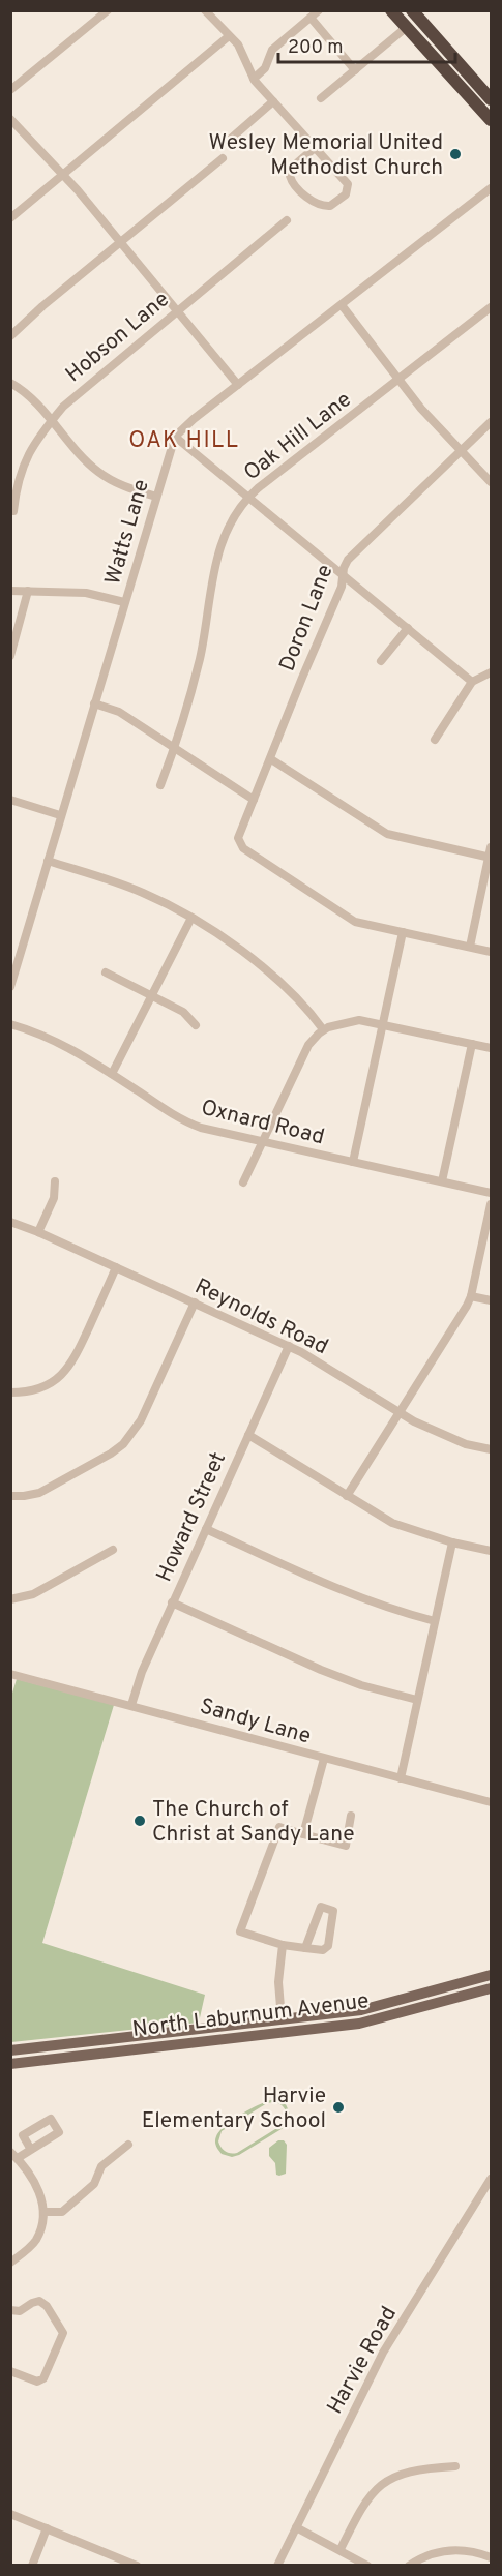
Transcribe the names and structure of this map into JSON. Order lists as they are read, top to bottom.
{
  "streets": {
    "main road": ["North Laburnum Avenue"],
    "street": [
      "Hobson Lane",
      "Oak Hill Lane",
      "Watts Lane",
      "Doron Lane",
      "Oxnard Road",
      "Reynolds Road",
      "Howard Street",
      "Sandy Lane",
      "Harvie Road"
    ]
  },
  "crossings": [
    ["Reynolds Road", "Howard Street"],
    ["Howard Street", "Sandy Lane"]
  ],
  "districts": ["OAK HILL"],
  "places": ["Wesley Memorial United Methodist Church", "The Church of Christ at Sandy Lane", "Harvie Elementary School"],
  "scale_bar": "200 m"
}
